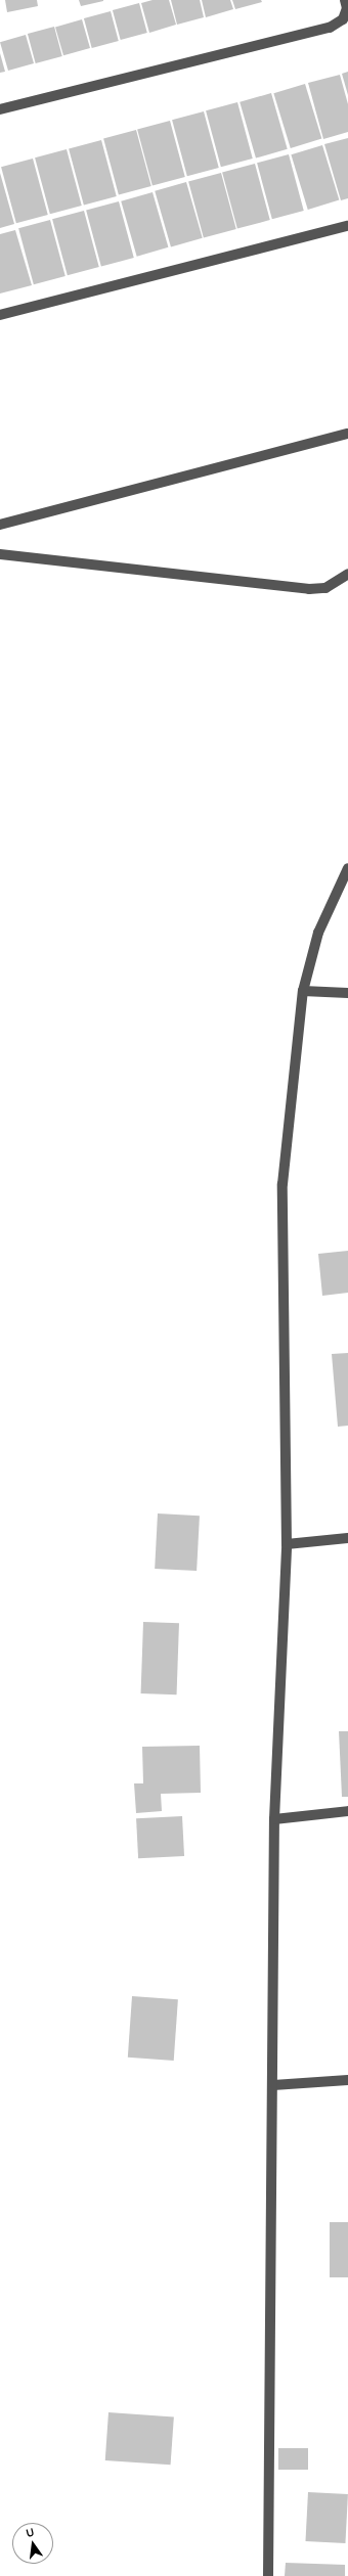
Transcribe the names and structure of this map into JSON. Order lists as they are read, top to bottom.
{
  "north": "top"
}
